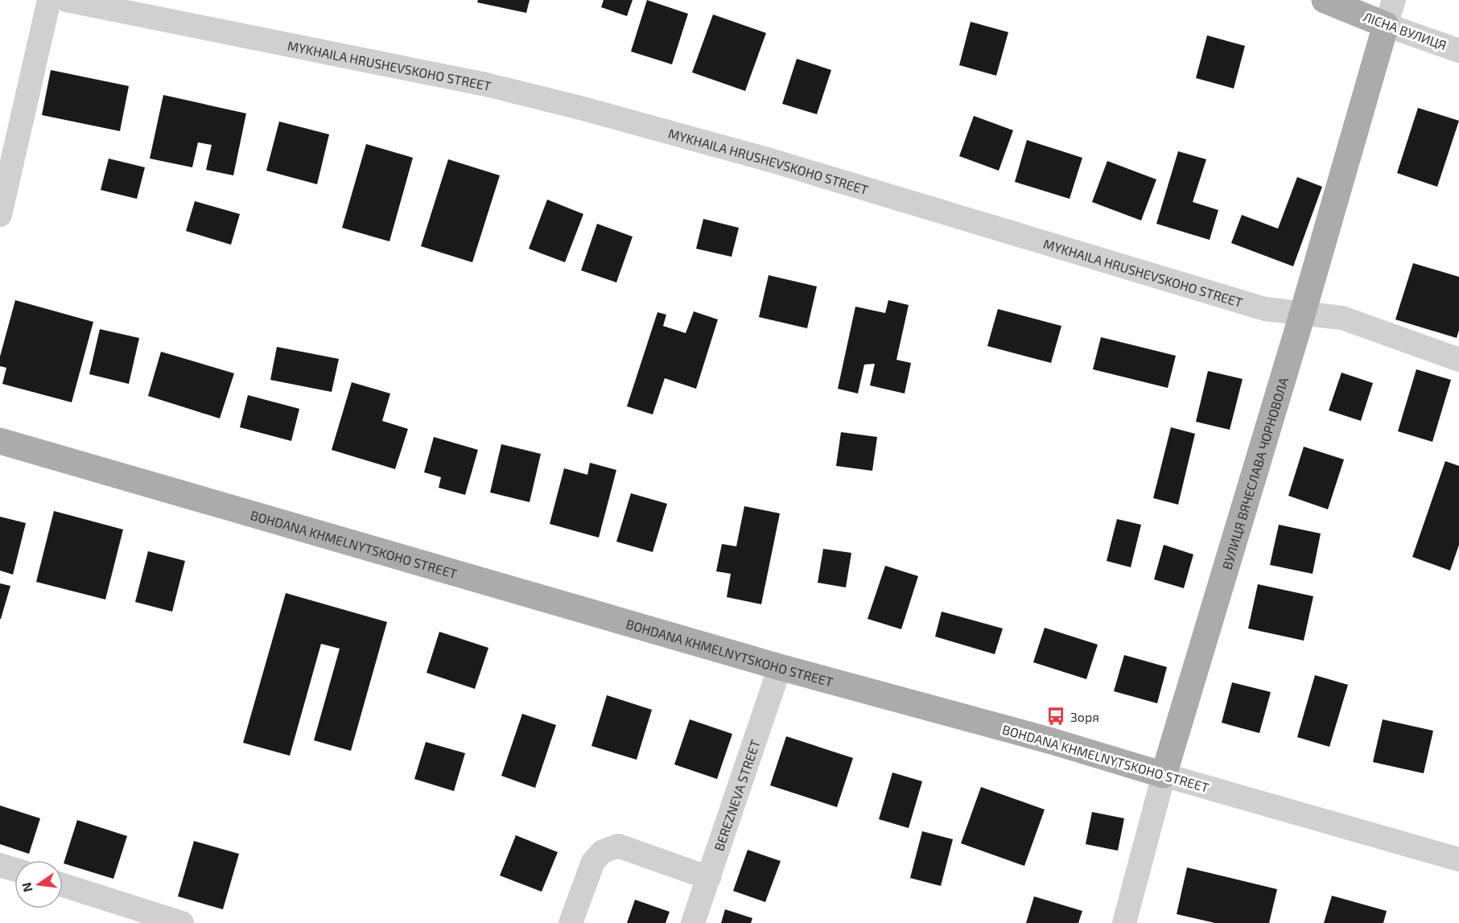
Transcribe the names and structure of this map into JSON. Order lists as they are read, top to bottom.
{
  "streets": {
    "main road": ["ЛІСНА ВУЛИЦЯ", "ВУЛИЦЯ ВЯЧЕСЛАВА ЧОРНОВОЛА", "BOHDANA KHMELNYTSKOHO STREET"],
    "street": ["MYKHAILA HRUSHEVSKOHO STREET", "BEREZNEVA STREET"]
  },
  "crossings": [
    ["ЛІСНА ВУЛИЦЯ", "ВУЛИЦЯ ВЯЧЕСЛАВА ЧОРНОВОЛА"],
    ["MYKHAILA HRUSHEVSKOHO STREET", "ВУЛИЦЯ ВЯЧЕСЛАВА ЧОРНОВОЛА"],
    ["ВУЛИЦЯ ВЯЧЕСЛАВА ЧОРНОВОЛА", "BOHDANA KHMELNYTSKOHO STREET"],
    ["BOHDANA KHMELNYTSKOHO STREET", "BEREZNEVA STREET"]
  ],
  "places": {
    "bus stop": ["Зоря"]
  },
  "north": "left"
}
